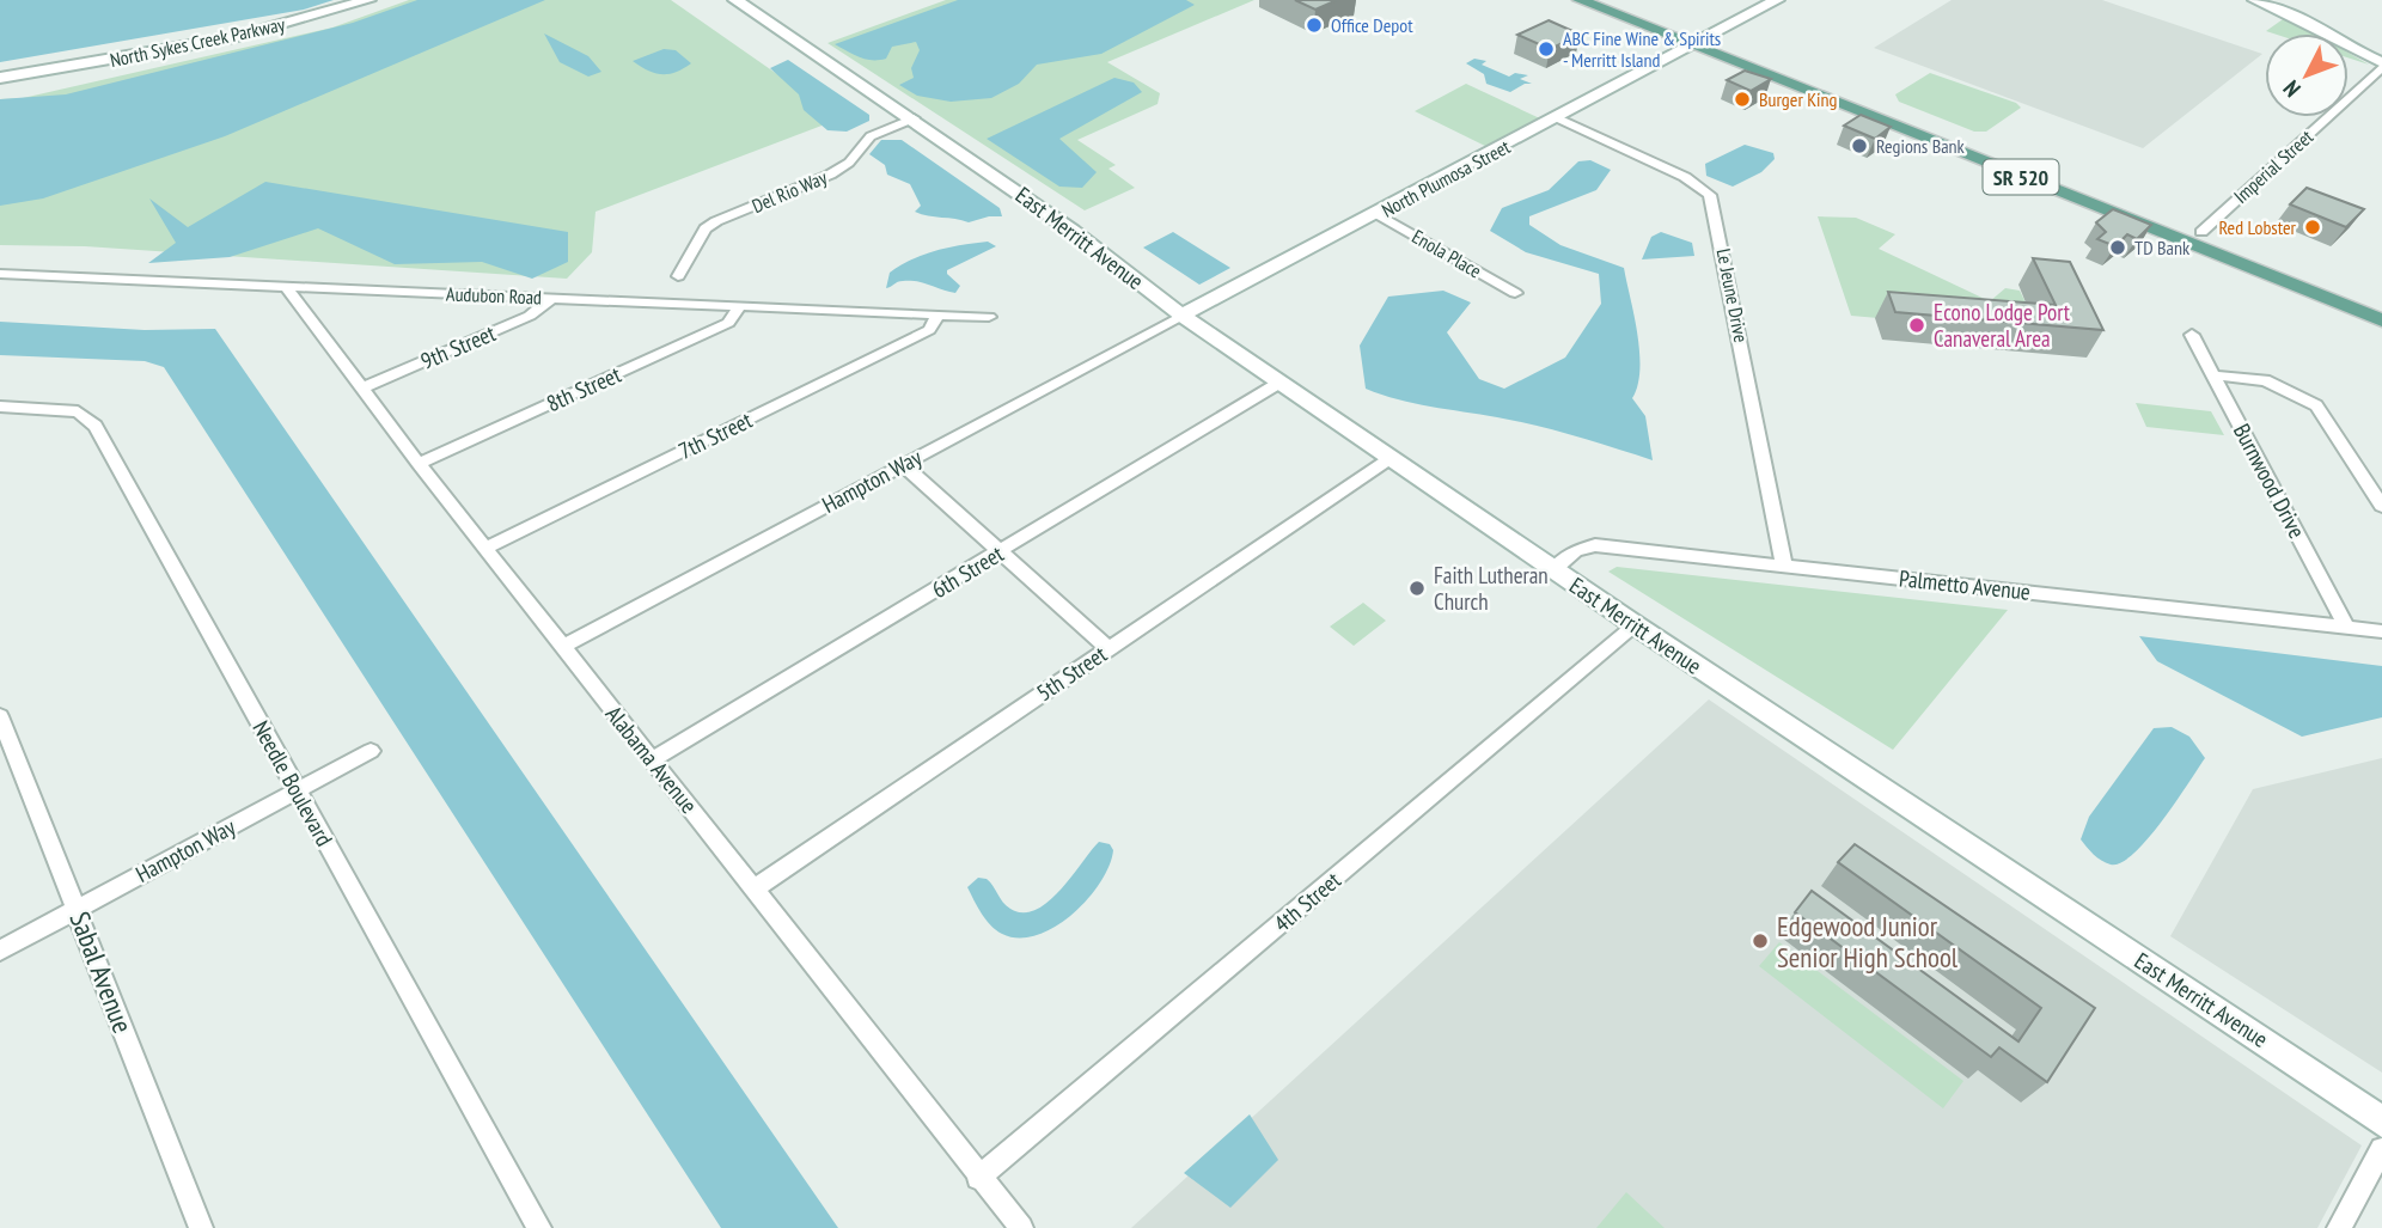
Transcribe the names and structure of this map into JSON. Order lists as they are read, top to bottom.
{
  "streets": {
    "main road": ["SR 520"],
    "street": [
      "North Sykes Creek Parkway",
      "Imperial Street",
      "North Plumosa Street",
      "Del Rio Way",
      "East Merritt Avenue",
      "Enola Place",
      "Audubon Road",
      "Le Jeune Drive",
      "9th Street",
      "8th Street",
      "7th Street",
      "Hampton Way",
      "Burnwood Drive",
      "6th Street",
      "Palmetto Avenue",
      "5th Street",
      "Alabama Avenue",
      "Needle Boulevard",
      "4th Street",
      "Sabal Avenue"
    ]
  },
  "crossings": [
    ["Imperial Street", "SR 520"],
    ["SR 520", "North Plumosa Street"],
    ["North Plumosa Street", "East Merritt Avenue"],
    ["North Plumosa Street", "Enola Place"],
    ["North Plumosa Street", "Le Jeune Drive"],
    ["North Plumosa Street", "Hampton Way"],
    ["Del Rio Way", "East Merritt Avenue"],
    ["East Merritt Avenue", "Hampton Way"],
    ["East Merritt Avenue", "6th Street"],
    ["East Merritt Avenue", "Palmetto Avenue"],
    ["East Merritt Avenue", "5th Street"],
    ["East Merritt Avenue", "4th Street"],
    ["Audubon Road", "9th Street"],
    ["Audubon Road", "8th Street"],
    ["Audubon Road", "7th Street"],
    ["Audubon Road", "Alabama Avenue"],
    ["Le Jeune Drive", "Palmetto Avenue"],
    ["9th Street", "Alabama Avenue"],
    ["8th Street", "Alabama Avenue"],
    ["7th Street", "Alabama Avenue"],
    ["Hampton Way", "Alabama Avenue"],
    ["Hampton Way", "Needle Boulevard"],
    ["Hampton Way", "Sabal Avenue"],
    ["Burnwood Drive", "Palmetto Avenue"],
    ["6th Street", "Alabama Avenue"],
    ["5th Street", "Alabama Avenue"],
    ["Alabama Avenue", "4th Street"]
  ],
  "places": [
    "Office Depot",
    "ABC Fine Wine & Spirits - Merritt Island",
    "Burger King",
    "Regions Bank",
    "Red Lobster",
    "TD Bank",
    "Econo Lodge Port Canaveral Area",
    "Faith Lutheran Church",
    "Edgewood Junior Senior High School"
  ],
  "north": "bottom left"
}
